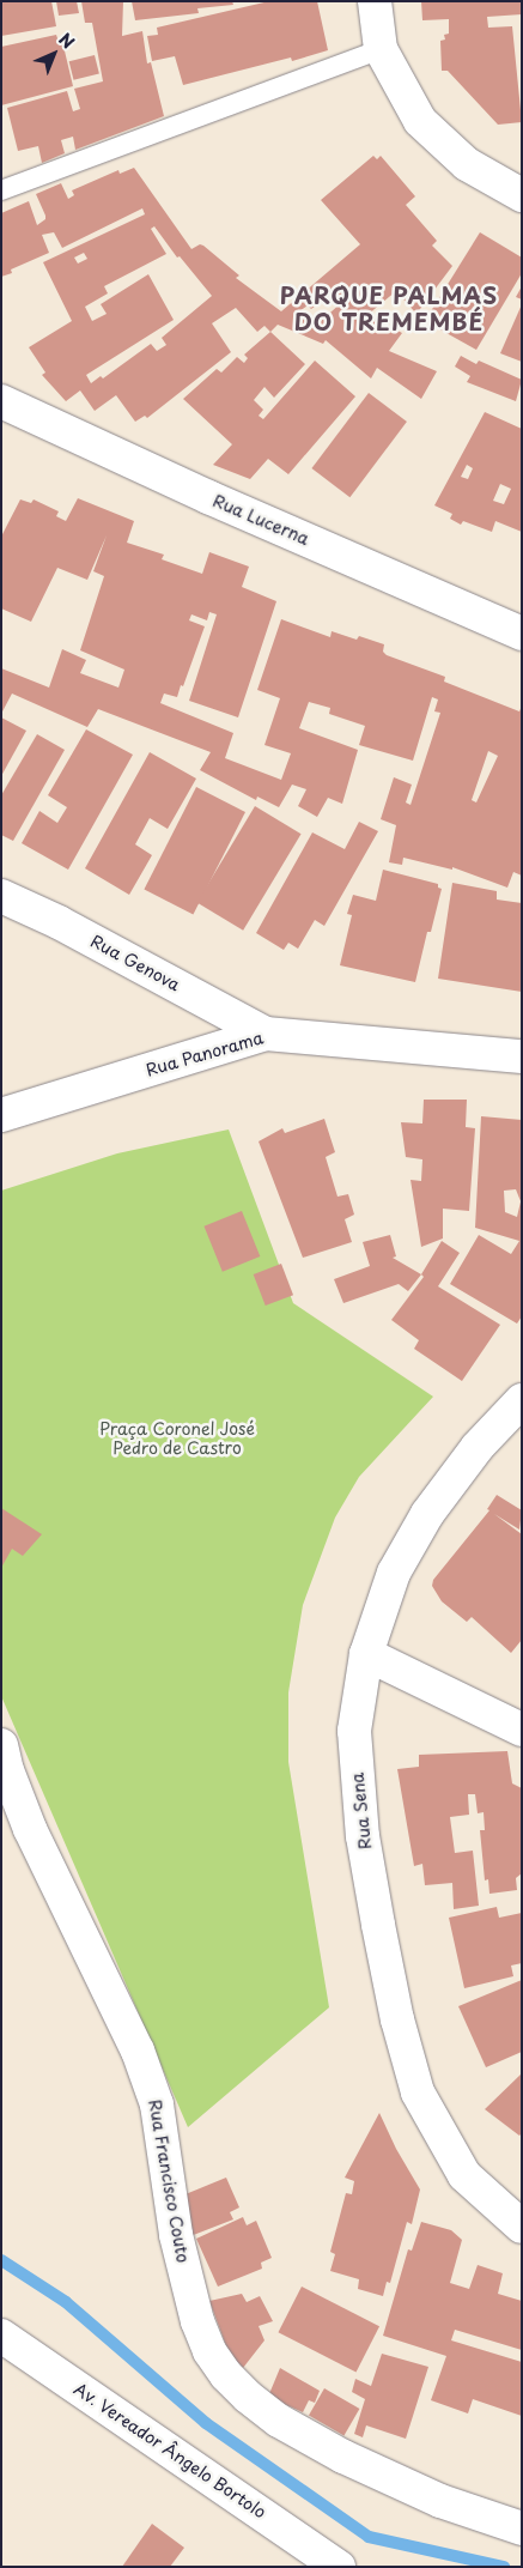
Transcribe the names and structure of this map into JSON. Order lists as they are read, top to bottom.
{
  "streets": {
    "street": [
      "Rua Lucerna",
      "Rua Genova",
      "Rua Panorama",
      "Rua Sena",
      "Rua Francisco Couto",
      "Av. Vereador Ângelo Bortolo"
    ]
  },
  "crossings": [
    ["Rua Genova", "Rua Panorama"]
  ],
  "districts": ["PARQUE PALMAS DO TREMEMBÉ"],
  "parks": ["Praça Coronel José Pedro de Castro"],
  "north": "top right"
}
